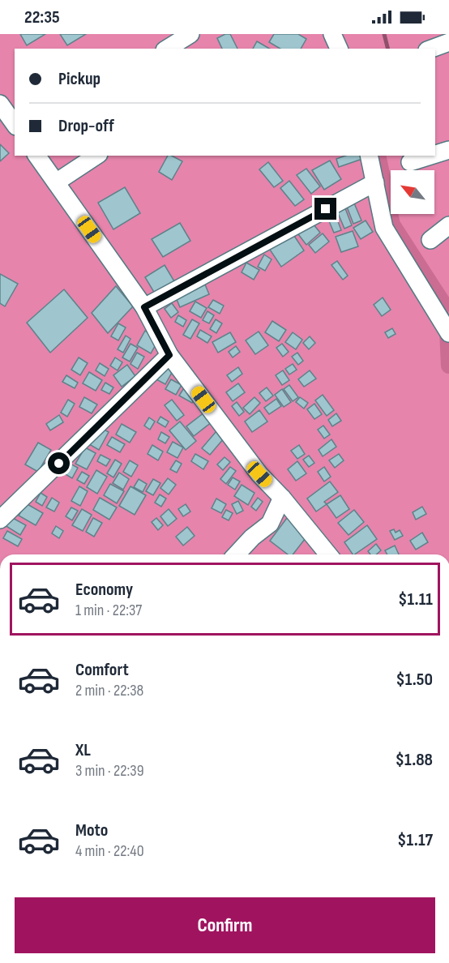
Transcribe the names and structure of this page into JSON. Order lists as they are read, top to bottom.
{
  "north": "top left",
  "page": {
    "status": "22:35",
    "banner": ["Pickup", "Drop-off"],
    "list": [
      {
        "name": "Economy",
        "note": "1 min · 22:37",
        "value": "$1.11"
      },
      {
        "name": "Comfort",
        "note": "2 min · 22:38",
        "value": "$1.50"
      },
      {
        "name": "XL",
        "note": "3 min · 22:39",
        "value": "$1.88"
      },
      {
        "name": "Moto",
        "note": "4 min · 22:40",
        "value": "$1.17"
      }
    ],
    "buttons": "Confirm"
  }
}
